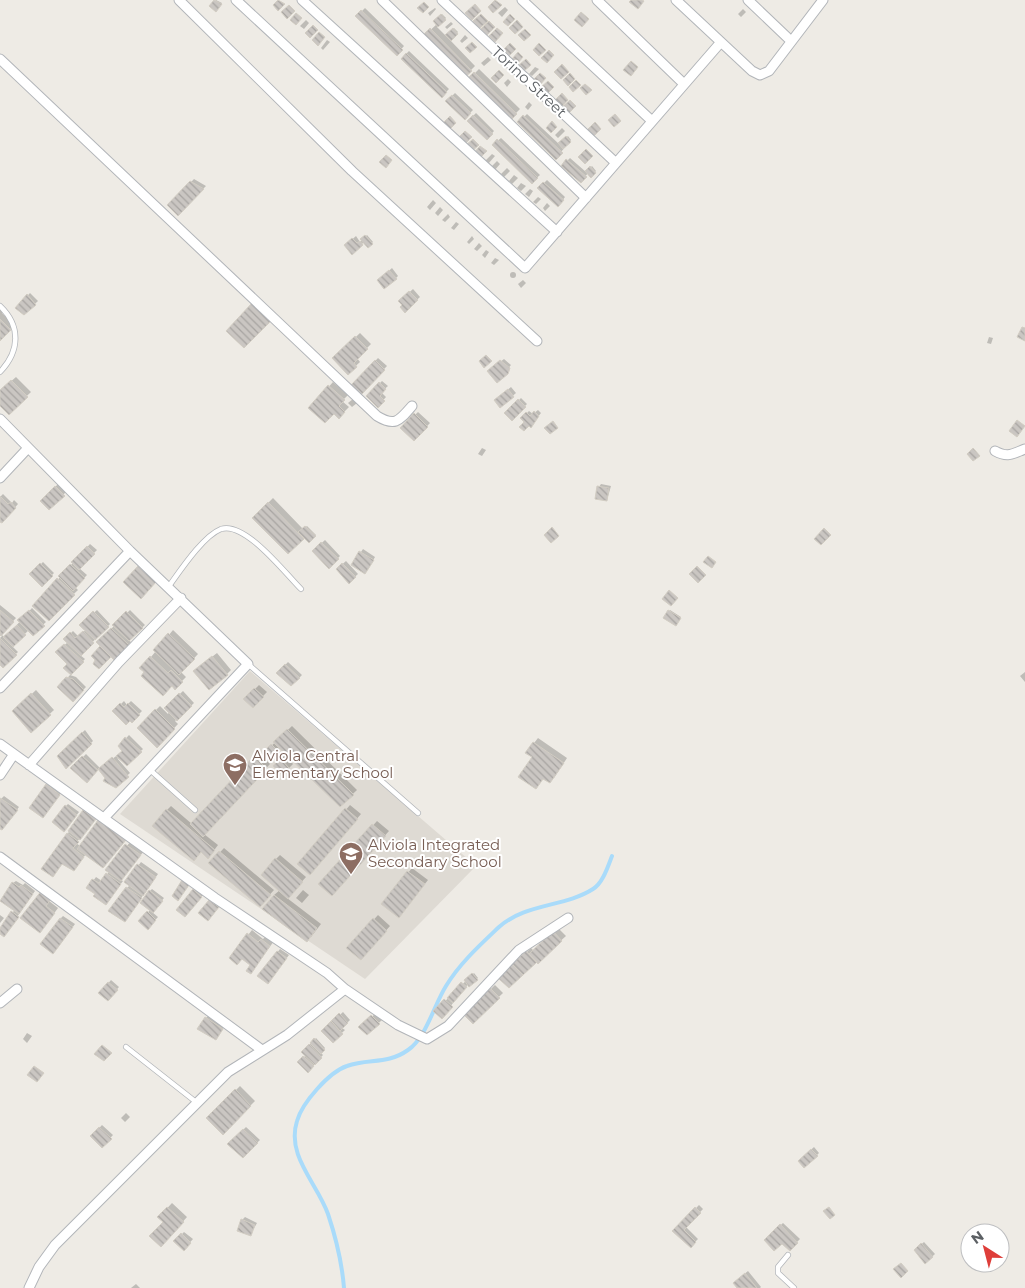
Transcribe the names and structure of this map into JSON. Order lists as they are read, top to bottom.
{
  "streets": {
    "street": ["Torino Street"]
  },
  "places": {
    "school or university": ["Alviola Central Elementary School", "Alviola Integrated Secondary School"]
  },
  "north": "top left"
}
